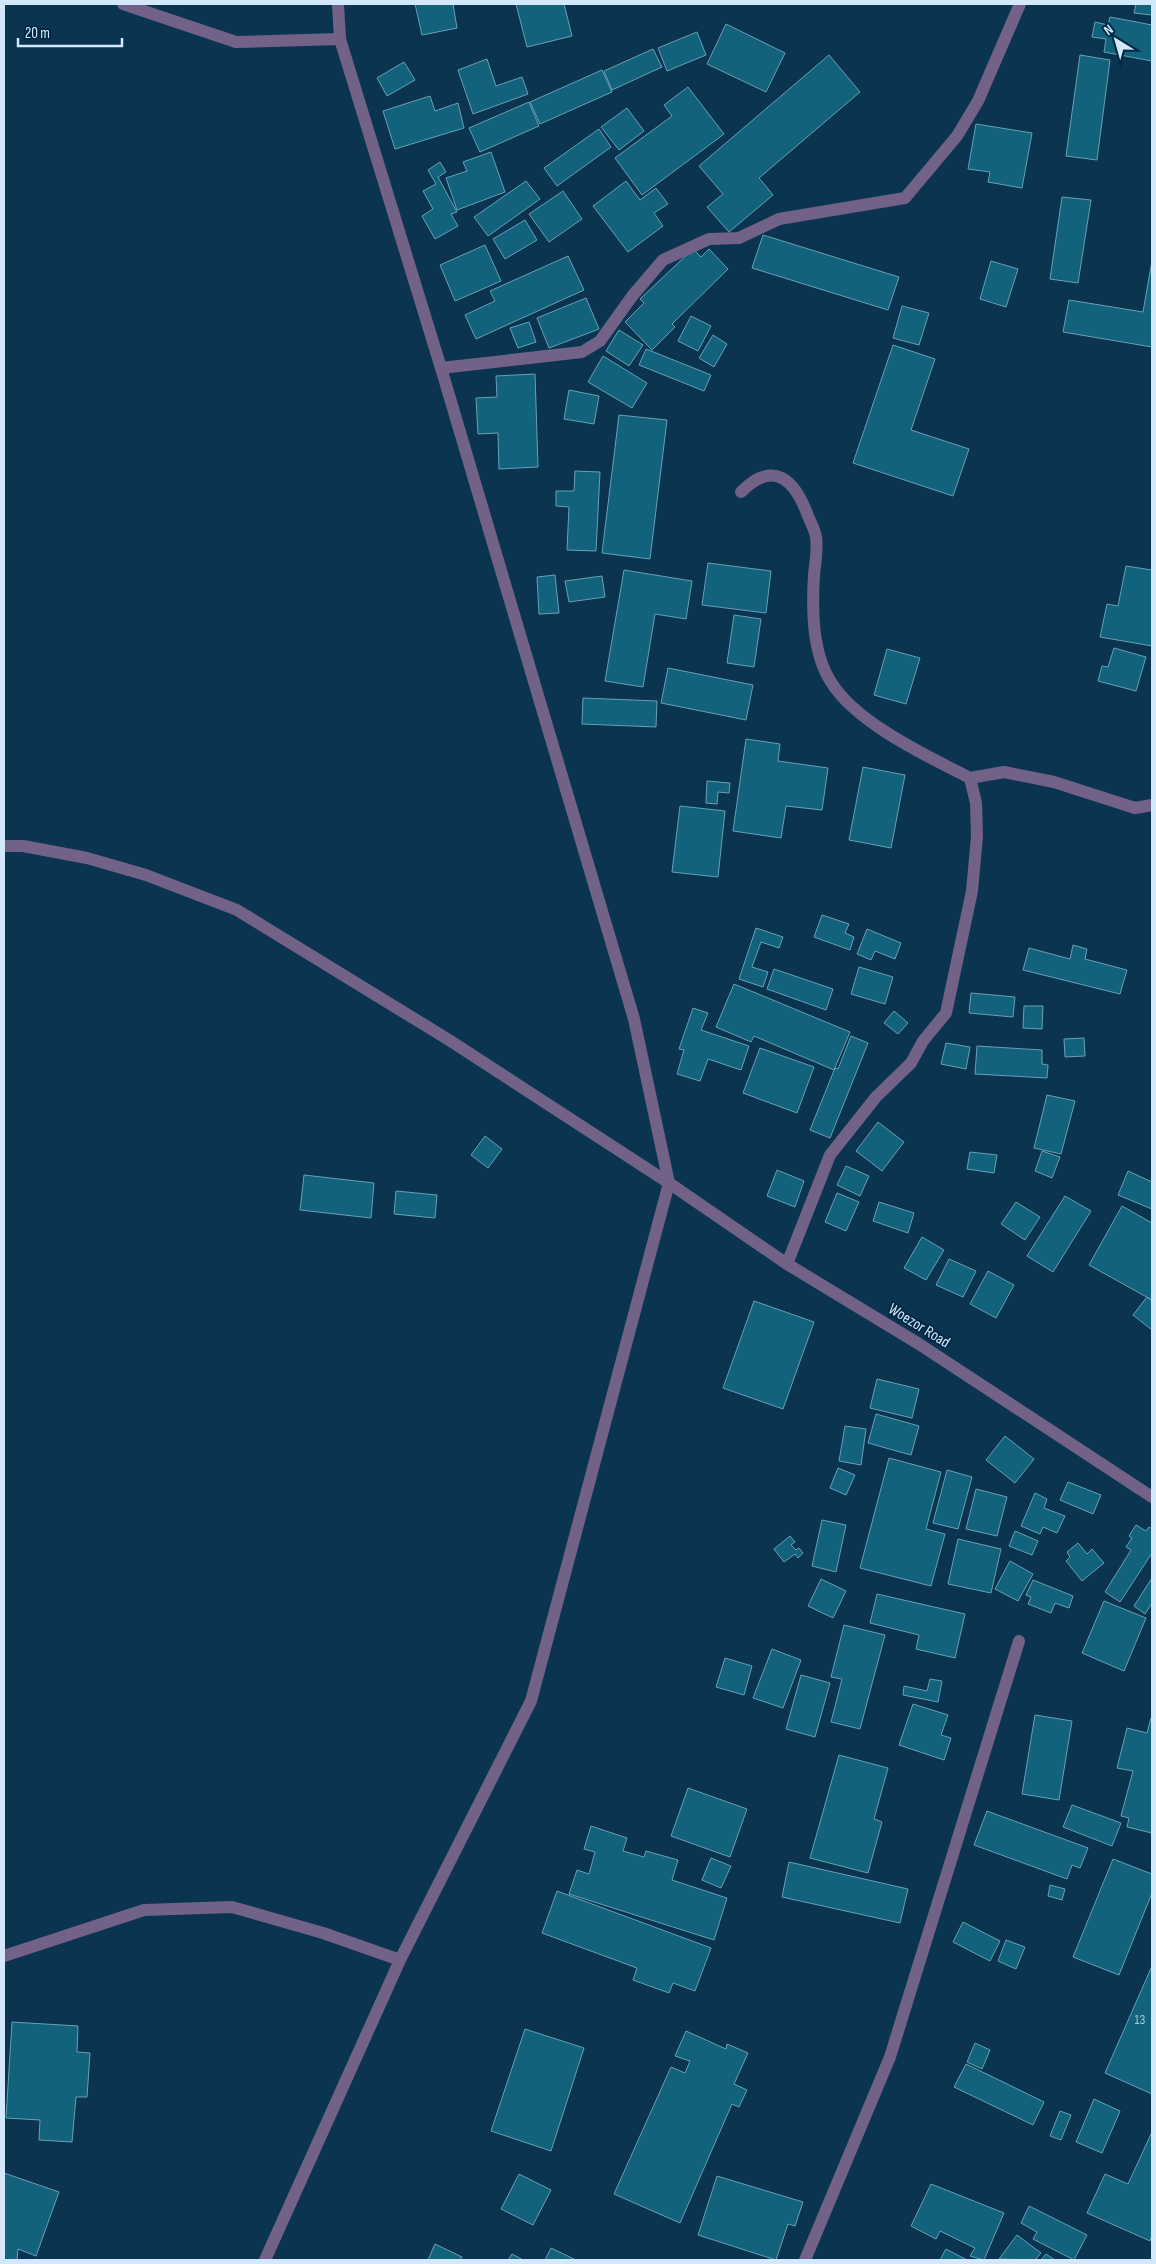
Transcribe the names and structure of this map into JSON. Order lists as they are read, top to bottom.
{
  "streets": {
    "street": ["Woezor Road"]
  },
  "house_numbers": ["13"],
  "scale_bar": "20 m",
  "north": "top left"
}
